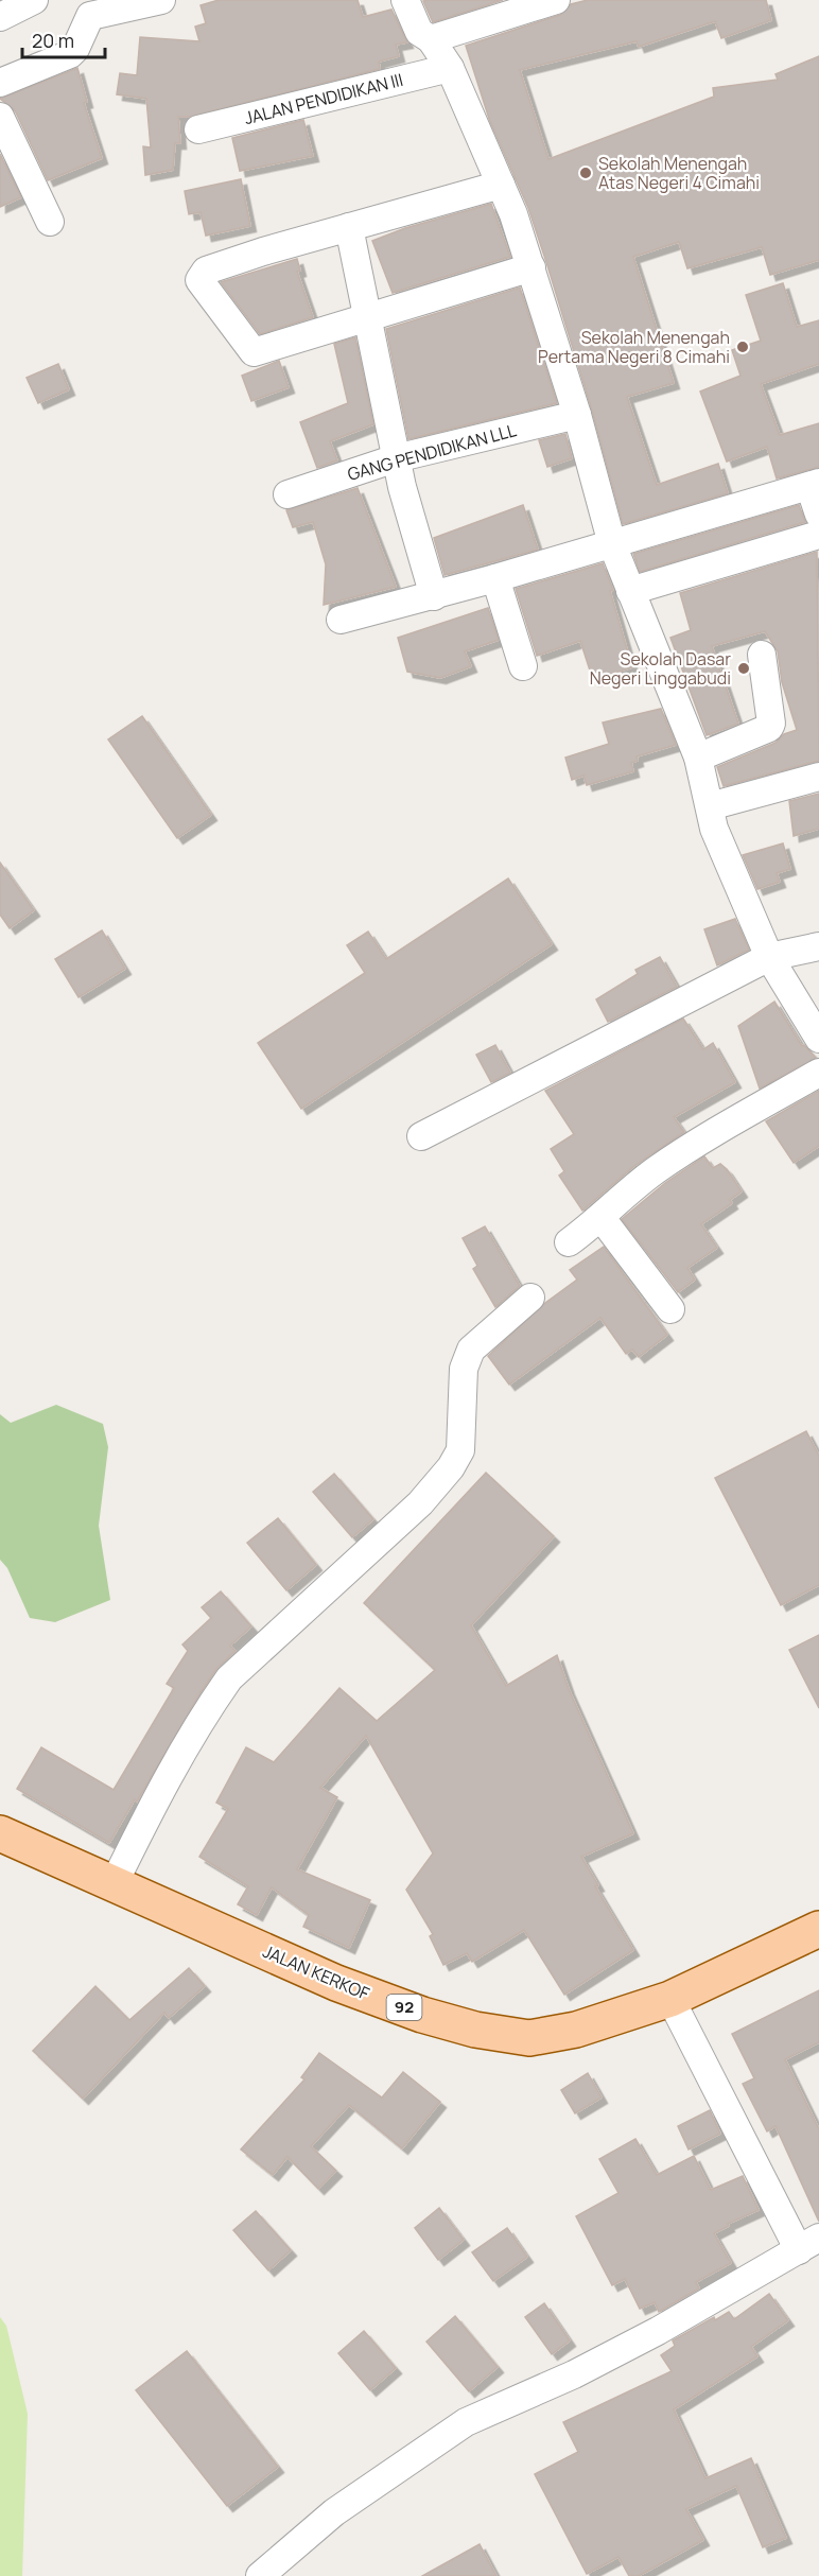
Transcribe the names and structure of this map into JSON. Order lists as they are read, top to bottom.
{
  "streets": {
    "main road": ["JALAN KERKOF", "92"],
    "street": ["JALAN PENDIDIKAN III", "GANG PENDIDIKAN LLL"]
  },
  "places": ["Sekolah Menengah Atas Negeri 4 Cimahi", "Sekolah Menengah Pertama Negeri 8 Cimahi", "Sekolah Dasar Negeri Linggabudi"],
  "scale_bar": "20 m"
}
